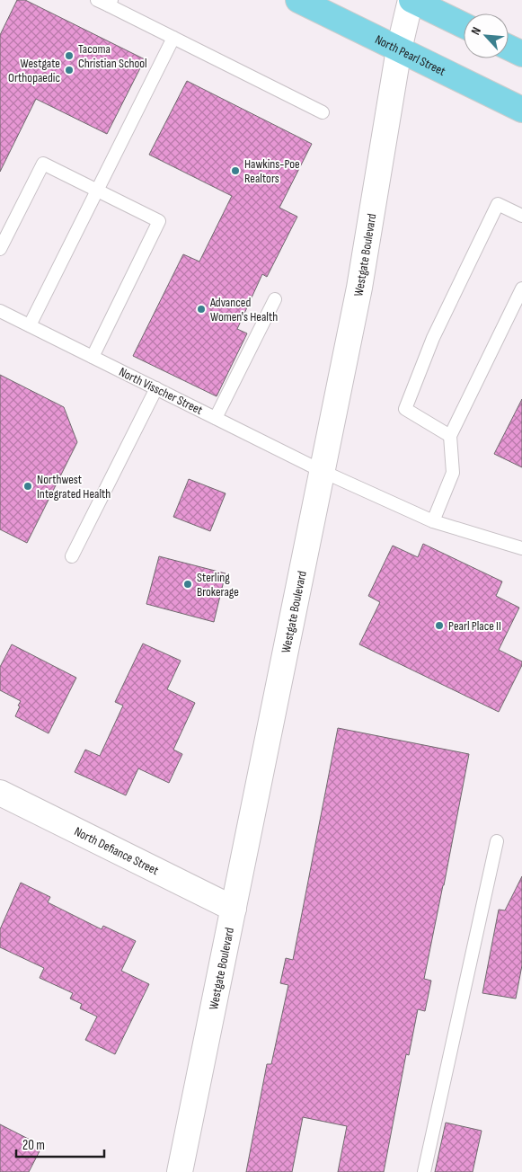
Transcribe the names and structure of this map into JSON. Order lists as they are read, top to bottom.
{
  "streets": {
    "main road": ["North Pearl Street"],
    "street": ["Westgate Boulevard", "North Defiance Street"],
    "lane": ["North Visscher Street"]
  },
  "crossings": [
    ["North Pearl Street", "Westgate Boulevard"],
    ["Westgate Boulevard", "North Visscher Street"],
    ["Westgate Boulevard", "North Defiance Street"]
  ],
  "places": [
    "Tacoma Christian School",
    "Westgate Orthopaedic",
    "Hawkins-Poe Realtors",
    "Advanced Women's Health",
    "Northwest Integrated Health",
    "Sterling Brokerage",
    "Pearl Place II"
  ],
  "scale_bar": "20 m",
  "north": "top left"
}
